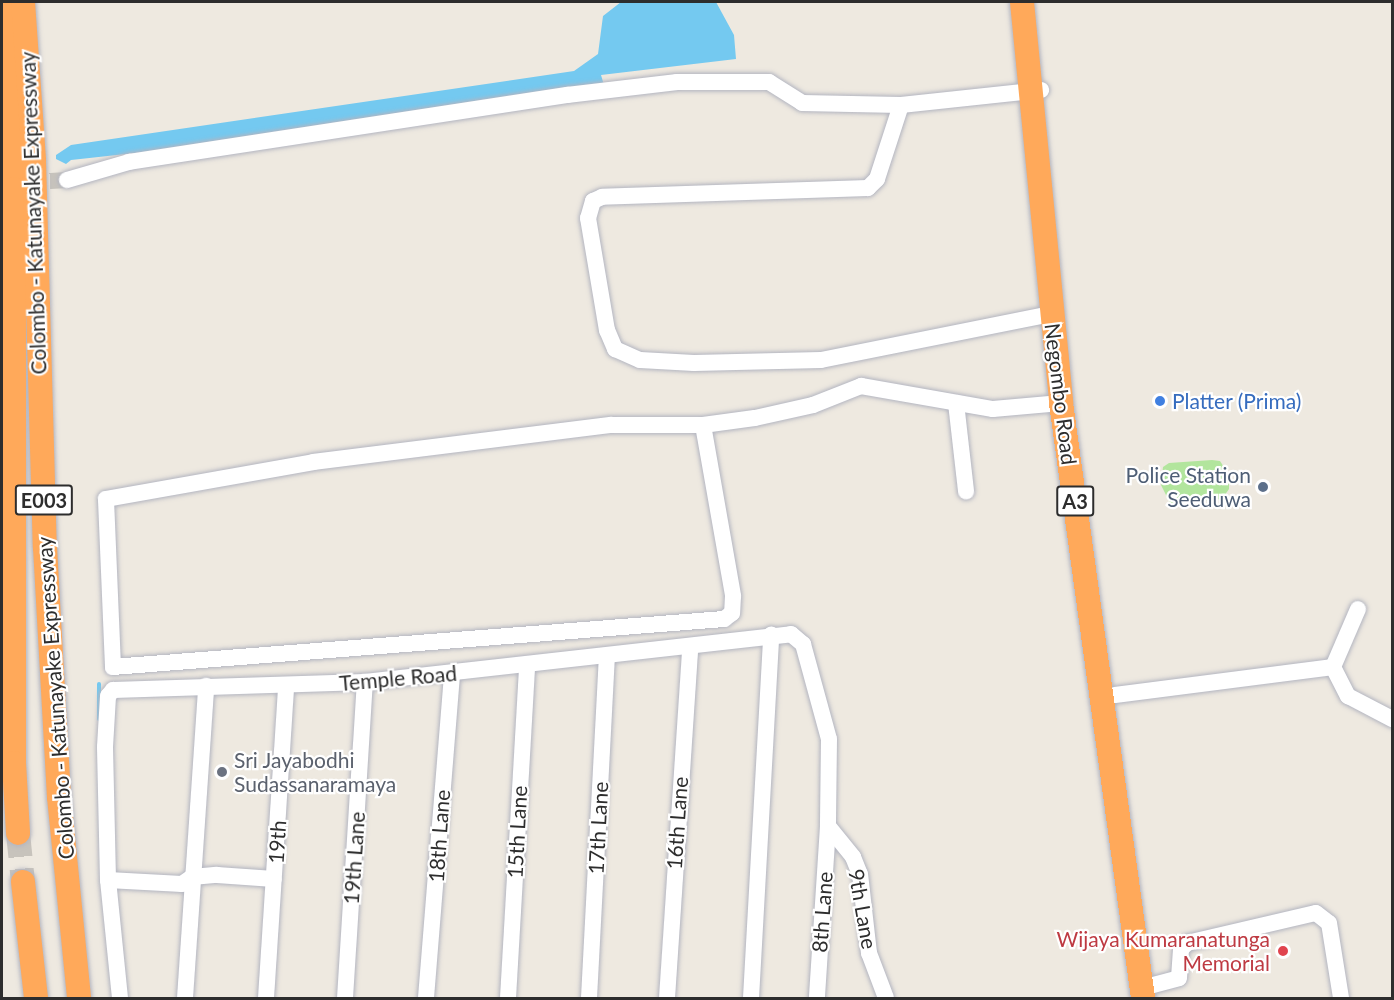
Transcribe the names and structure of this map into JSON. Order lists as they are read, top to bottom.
{
  "streets": {
    "highway": [
      "Colombo - Katunayake Expressway",
      "Negombo Road",
      "E003",
      "A3"
    ],
    "street": [
      "Temple Road",
      "16th Lane",
      "17th Lane",
      "15th Lane",
      "18th Lane",
      "19th",
      "19th Lane",
      "9th Lane",
      "8th Lane"
    ]
  },
  "crossings": [
    ["Temple Road", "16th Lane"],
    ["Temple Road", "17th Lane"],
    ["Temple Road", "15th Lane"],
    ["Temple Road", "18th Lane"],
    ["Temple Road", "19th"],
    ["Temple Road", "19th Lane"],
    ["Temple Road", "9th Lane"],
    ["Temple Road", "8th Lane"],
    ["9th Lane", "8th Lane"]
  ],
  "places": [
    "Platter (Prima)",
    "Police Station Seeduwa",
    "Sri Jayabodhi Sudassanaramaya",
    "Wijaya Kumaranatunga Memorial"
  ]
}
